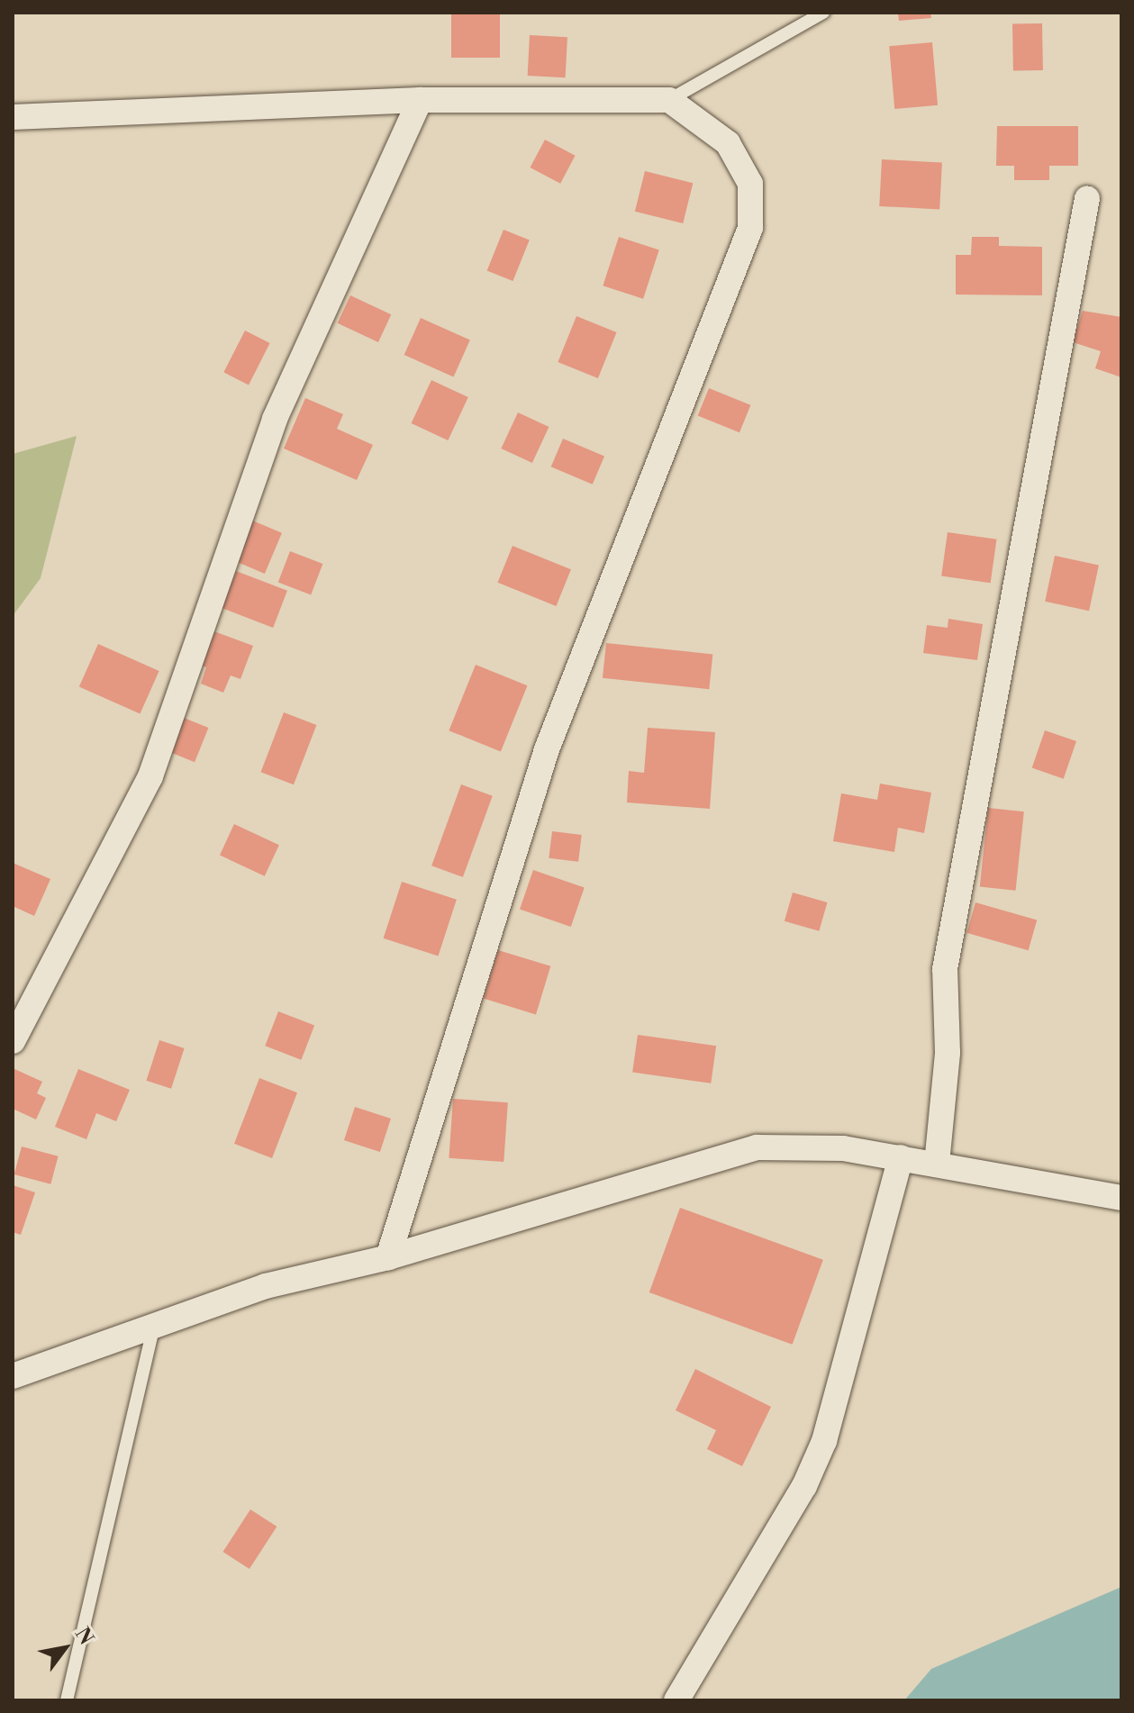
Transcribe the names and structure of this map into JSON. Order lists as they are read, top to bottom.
{
  "north": "top right"
}
